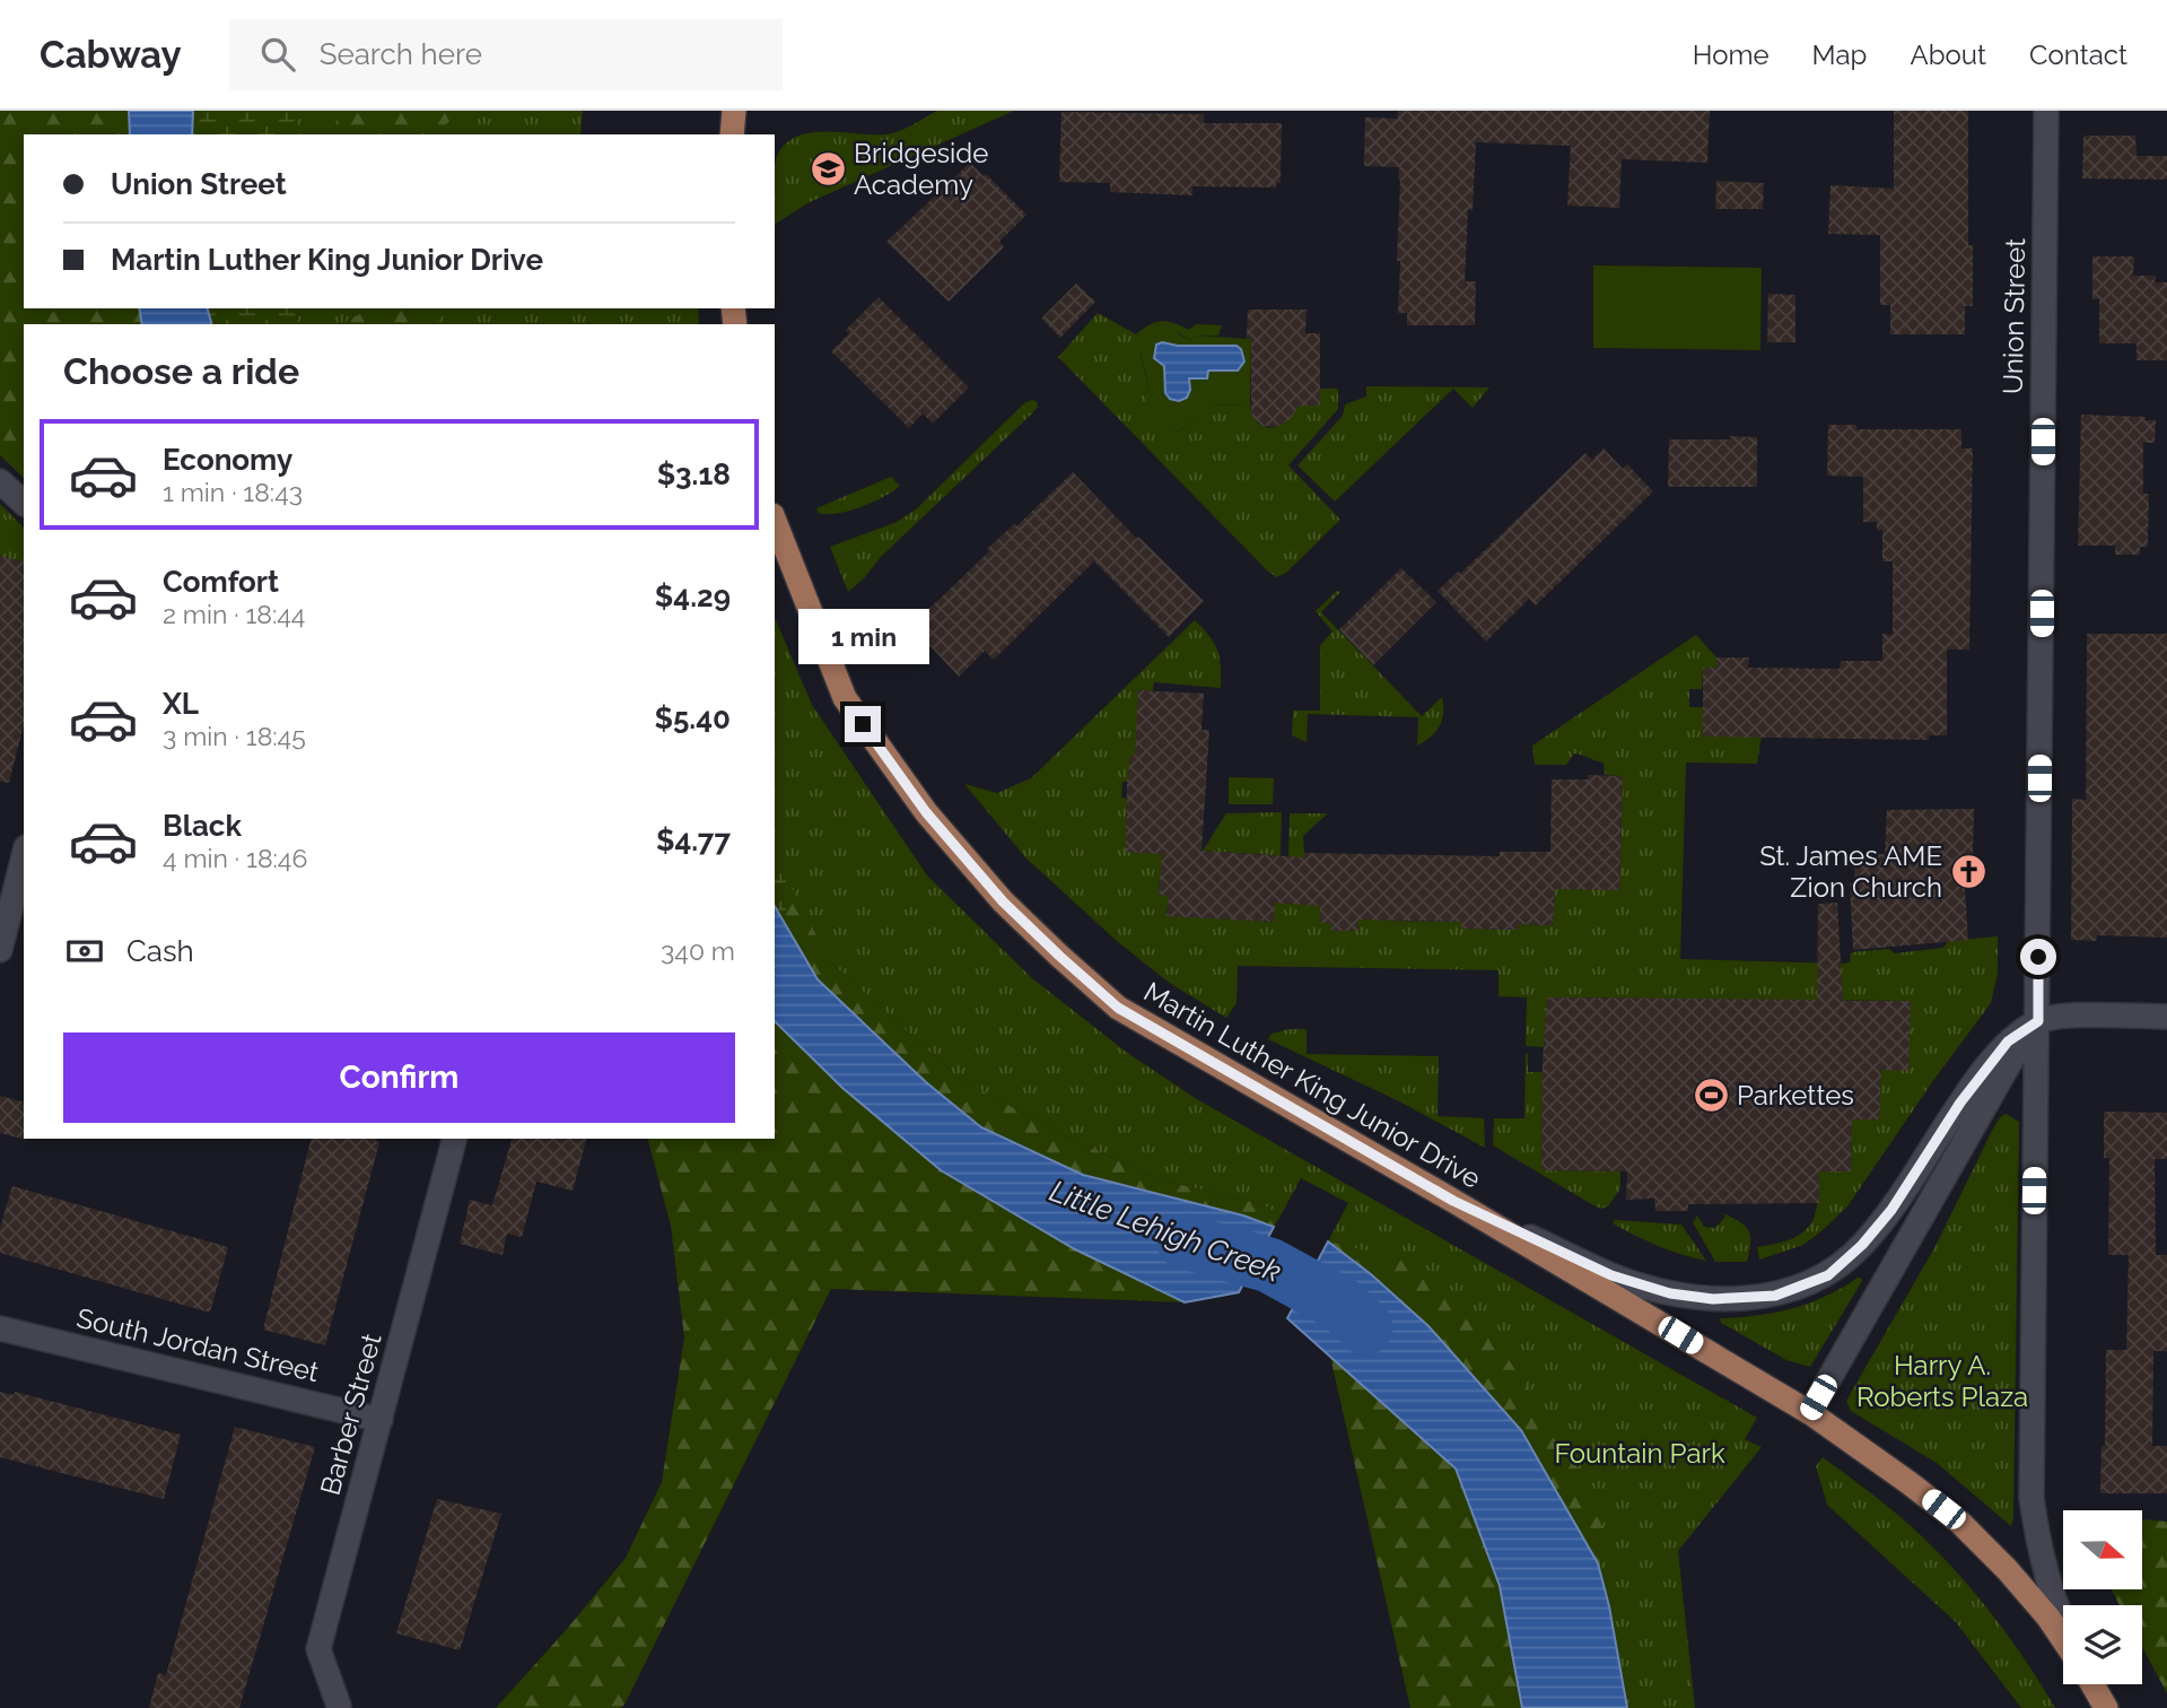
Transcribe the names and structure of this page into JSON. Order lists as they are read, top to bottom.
{
  "streets": {
    "main road": ["Martin Luther King Junior Drive"],
    "street": ["Union Street", "South Jordan Street", "Barber Street"]
  },
  "crossings": [
    ["South Jordan Street", "Barber Street"]
  ],
  "water": ["Little Lehigh Creek"],
  "parks": ["Harry A. Roberts Plaza", "Fountain Park"],
  "places": {
    "school or university": ["Bridgeside Academy"],
    "church": ["St. James AME Zion Church"],
    "sports": ["Parkettes"]
  },
  "north": "right",
  "page": {
    "header": "Cabway",
    "search": "Search here",
    "nav": [
      "Home",
      "Map",
      "About",
      "Contact"
    ],
    "banner": ["Union Street", "Martin Luther King Junior Drive"],
    "heading": "Choose a ride",
    "list": [
      {
        "name": "Economy",
        "note": "1 min · 18:43",
        "value": "$3.18"
      },
      {
        "name": "Comfort",
        "note": "2 min · 18:44",
        "value": "$4.29"
      },
      {
        "name": "XL",
        "note": "3 min · 18:45",
        "value": "$5.40"
      },
      {
        "name": "Black",
        "note": "4 min · 18:46",
        "value": "$4.77"
      }
    ],
    "bubble": "1 min",
    "pay": ["Cash", "340 m"],
    "buttons": "Confirm"
  }
}
